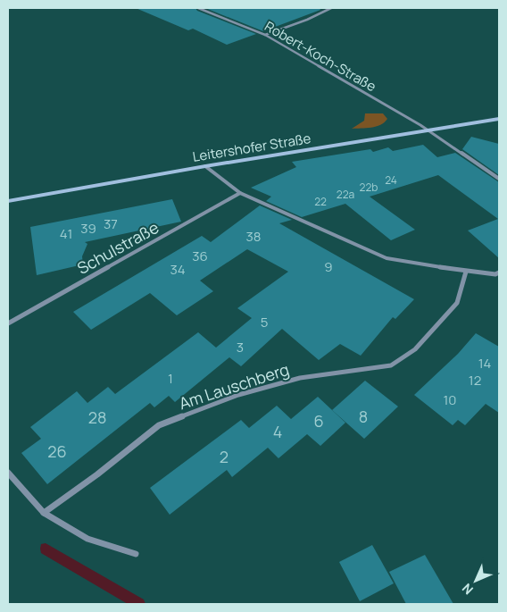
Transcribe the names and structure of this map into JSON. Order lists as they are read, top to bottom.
{
  "streets": {
    "street": [
      "Robert-Koch-Straße",
      "Leitershofer Straße",
      "Schulstraße",
      "Am Lauschberg"
    ]
  },
  "crossings": [
    ["Robert-Koch-Straße", "Leitershofer Straße"]
  ],
  "house_numbers": [
    "24",
    "22b",
    "22a",
    "22",
    "37",
    "39",
    "41",
    "38",
    "36",
    "9",
    "34",
    "5",
    "3",
    "14",
    "1",
    "12",
    "10",
    "8",
    "28",
    "6",
    "4",
    "26",
    "2"
  ],
  "north": "bottom left"
}
